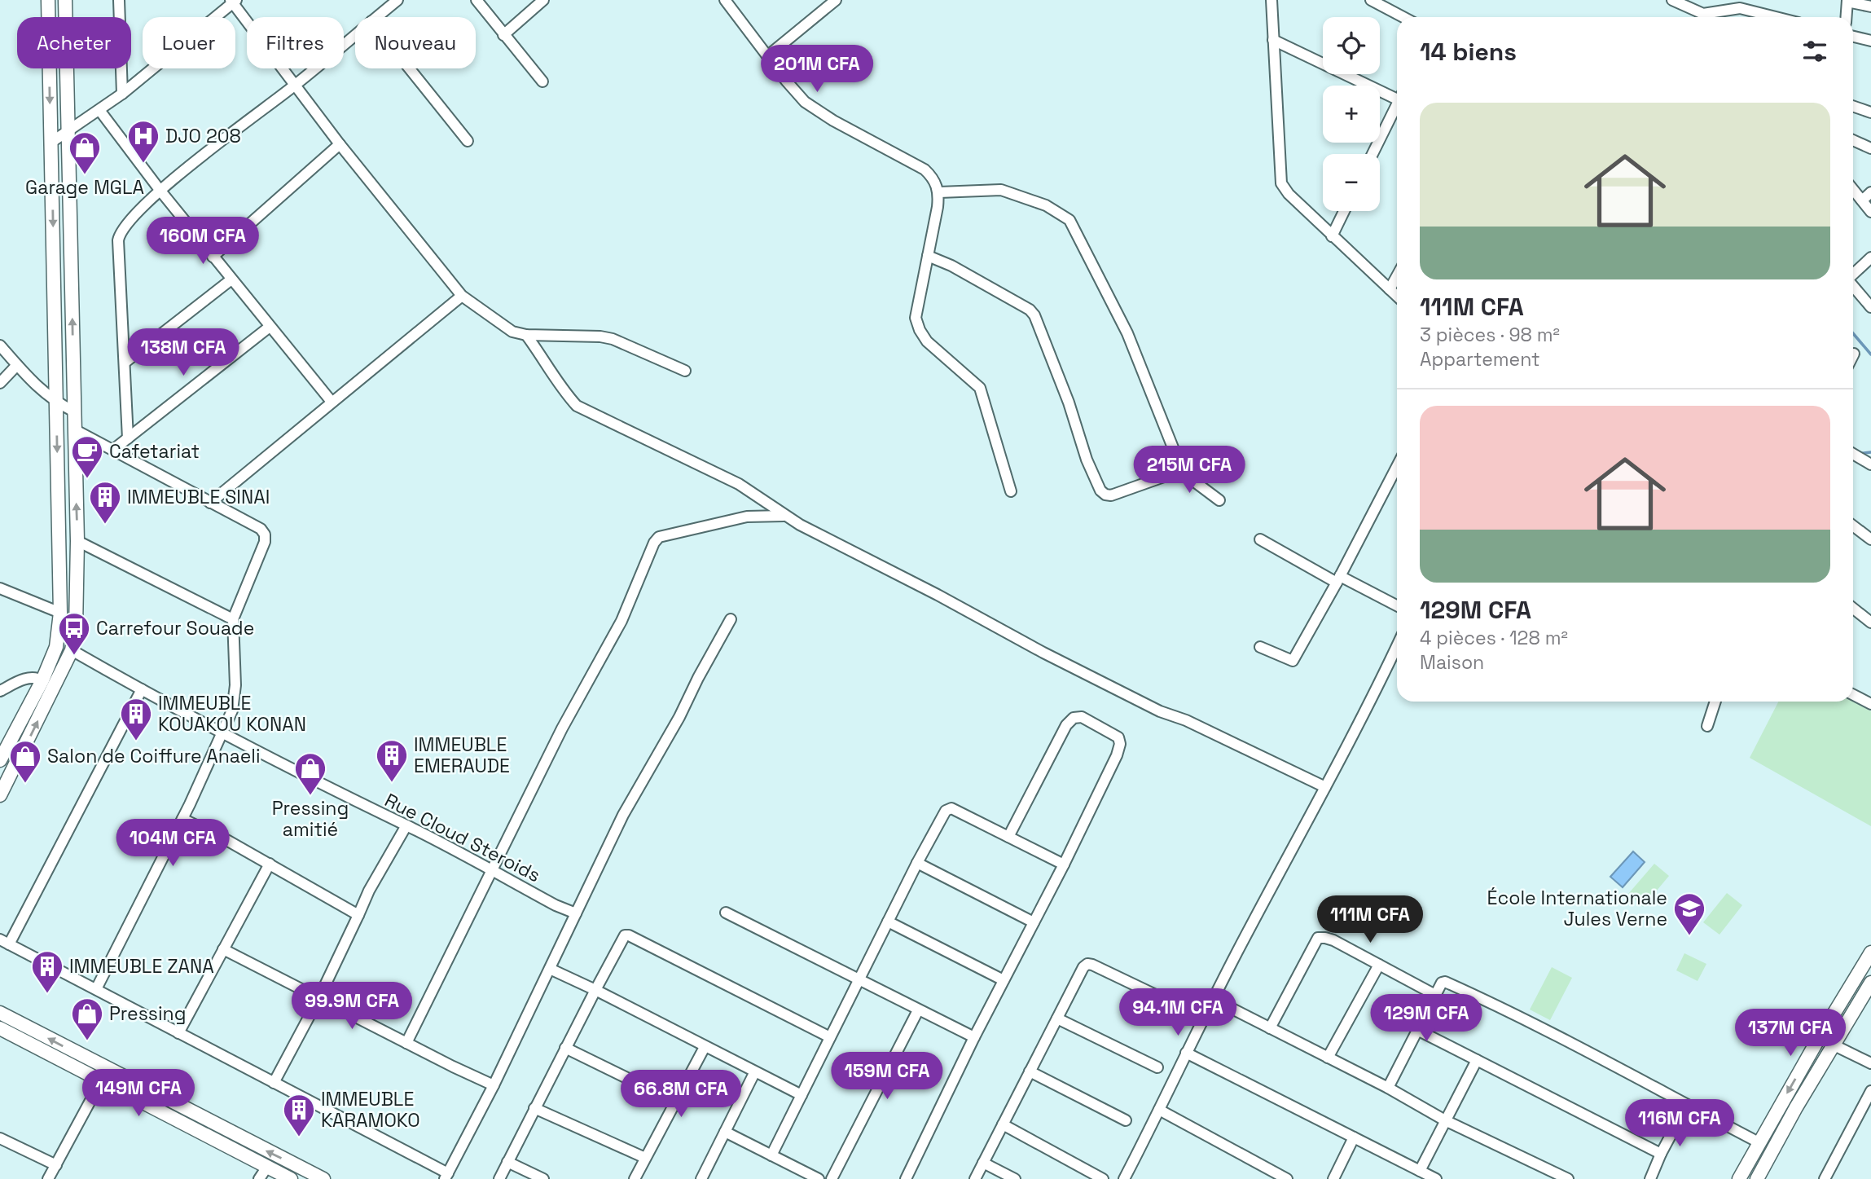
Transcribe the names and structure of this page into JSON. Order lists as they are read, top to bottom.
{
  "streets": {
    "street": ["Rue Cloud Steroids"]
  },
  "places": {
    "hospital": ["DJO 208"],
    "shop": [
      "Garage MGLA",
      "Salon de Coiffure Anaeli",
      "Pressing amitié",
      "Pressing"
    ],
    "cafe": ["Cafetariat"],
    "building": [
      "IMMEUBLE SINAI",
      "IMMEUBLE KOUAKOU KONAN",
      "IMMEUBLE EMERAUDE",
      "IMMEUBLE ZANA",
      "IMMEUBLE KARAMOKO"
    ],
    "bus stop": ["Carrefour Souade"],
    "school or university": ["École Internationale Jules Verne"]
  },
  "page": {
    "map_buttons": ["+", "−"],
    "chip": [
      "Acheter",
      "Louer",
      "Filtres",
      "Nouveau"
    ],
    "heading": "14 biens",
    "price": [
      "201M CFA",
      "160M CFA",
      "138M CFA",
      "215M CFA",
      "104M CFA",
      "111M CFA",
      "99.9M CFA",
      "94.1M CFA",
      "129M CFA",
      "137M CFA",
      "159M CFA",
      "149M CFA",
      "66.8M CFA",
      "116M CFA"
    ],
    "list": [
      {
        "name": "111M CFA",
        "note": "3 pièces · 98 m² · Appartement"
      },
      {
        "name": "129M CFA",
        "note": "4 pièces · 128 m² · Maison"
      }
    ]
  }
}
